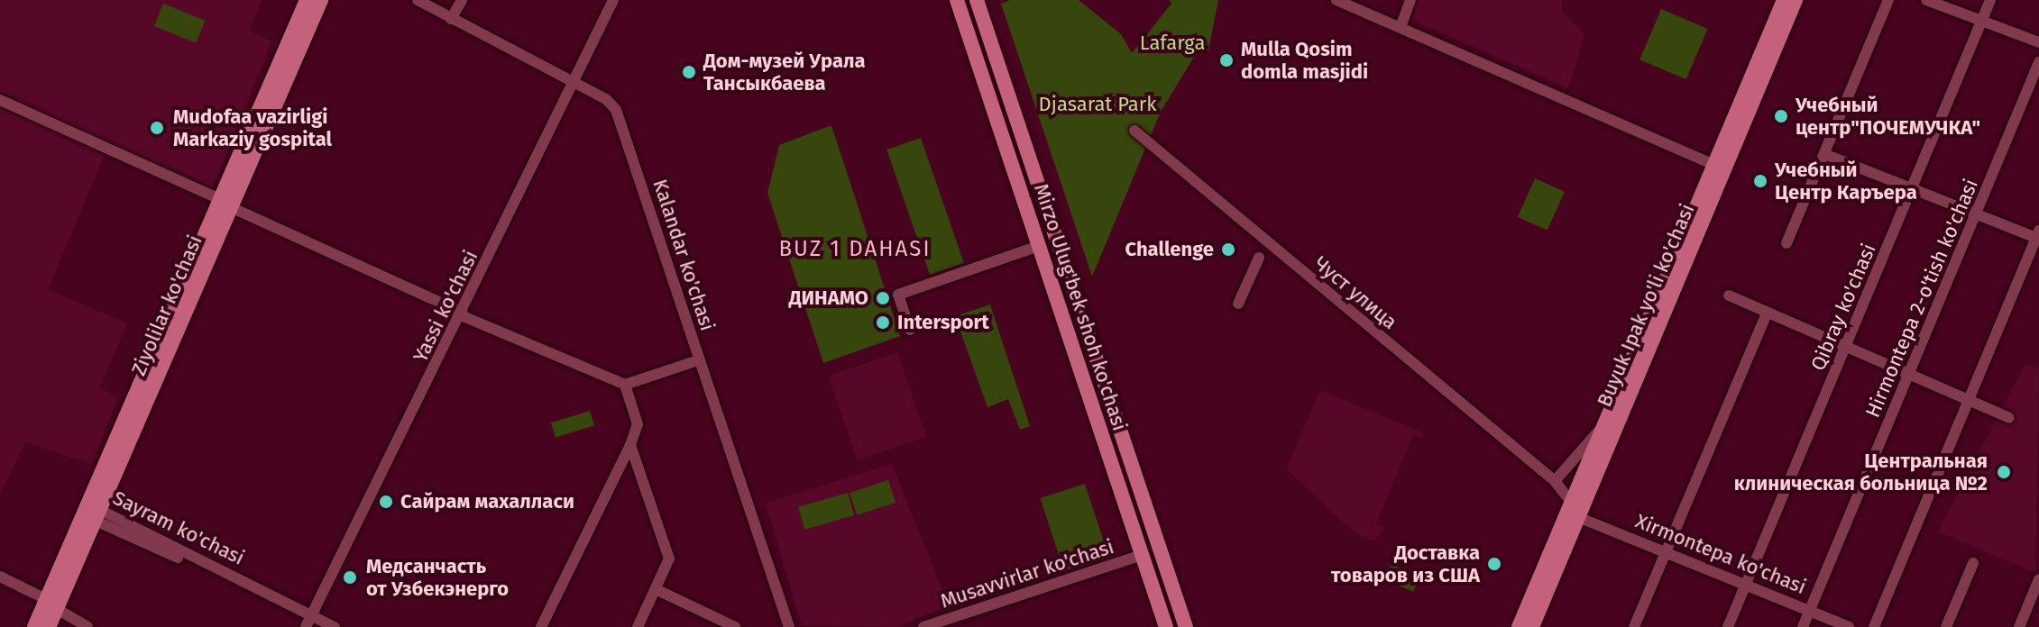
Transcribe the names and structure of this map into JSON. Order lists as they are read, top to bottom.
{
  "streets": {
    "main road": ["Ziyolilar ko'chasi", "Buyuk Ipak yo'li ko'chasi", "Mirzo Ulug'bek shoh ko'chasi"],
    "street": [
      "Kalandar ko'chasi",
      "Чуст улица",
      "Hirmontepa 2-o'tish ko'chasi",
      "Yassi ko'chasi",
      "Qibray ko'chasi",
      "Sayram ko'chasi",
      "Xirmontepa ko'chasi",
      "Musavvirlar ko'chasi"
    ]
  },
  "crossings": [
    ["Kalandar ko'chasi", "Yassi ko'chasi"],
    ["Чуст улица", "Buyuk Ipak yo'li ko'chasi"],
    ["Чуст улица", "Xirmontepa ko'chasi"],
    ["Hirmontepa 2-o'tish ko'chasi", "Xirmontepa ko'chasi"],
    ["Ziyolilar ko'chasi", "Sayram ko'chasi"],
    ["Buyuk Ipak yo'li ko'chasi", "Xirmontepa ko'chasi"],
    ["Yassi ko'chasi", "Sayram ko'chasi"],
    ["Mirzo Ulug'bek shoh ko'chasi", "Musavvirlar ko'chasi"],
    ["Qibray ko'chasi", "Xirmontepa ko'chasi"]
  ],
  "districts": ["BUZ 1 DAHASI"],
  "parks": ["Lafarga", "Djasarat Park"],
  "places": [
    "Mulla Qosim domla masjidi",
    "Дом-музей Урала Тансыкбаева",
    "Учебный центр\"ПОЧЕМУЧКА\"",
    "Mudofaa vazirligi Markaziy gospital",
    "Учебный Центр Каръера",
    "Challenge",
    "ДИНАМО",
    "Intersport",
    "Центральная клиническая больница №2",
    "Сайрам махалласи",
    "Доставка товаров из США",
    "Медсанчасть от Узбекэнерго"
  ]
}
